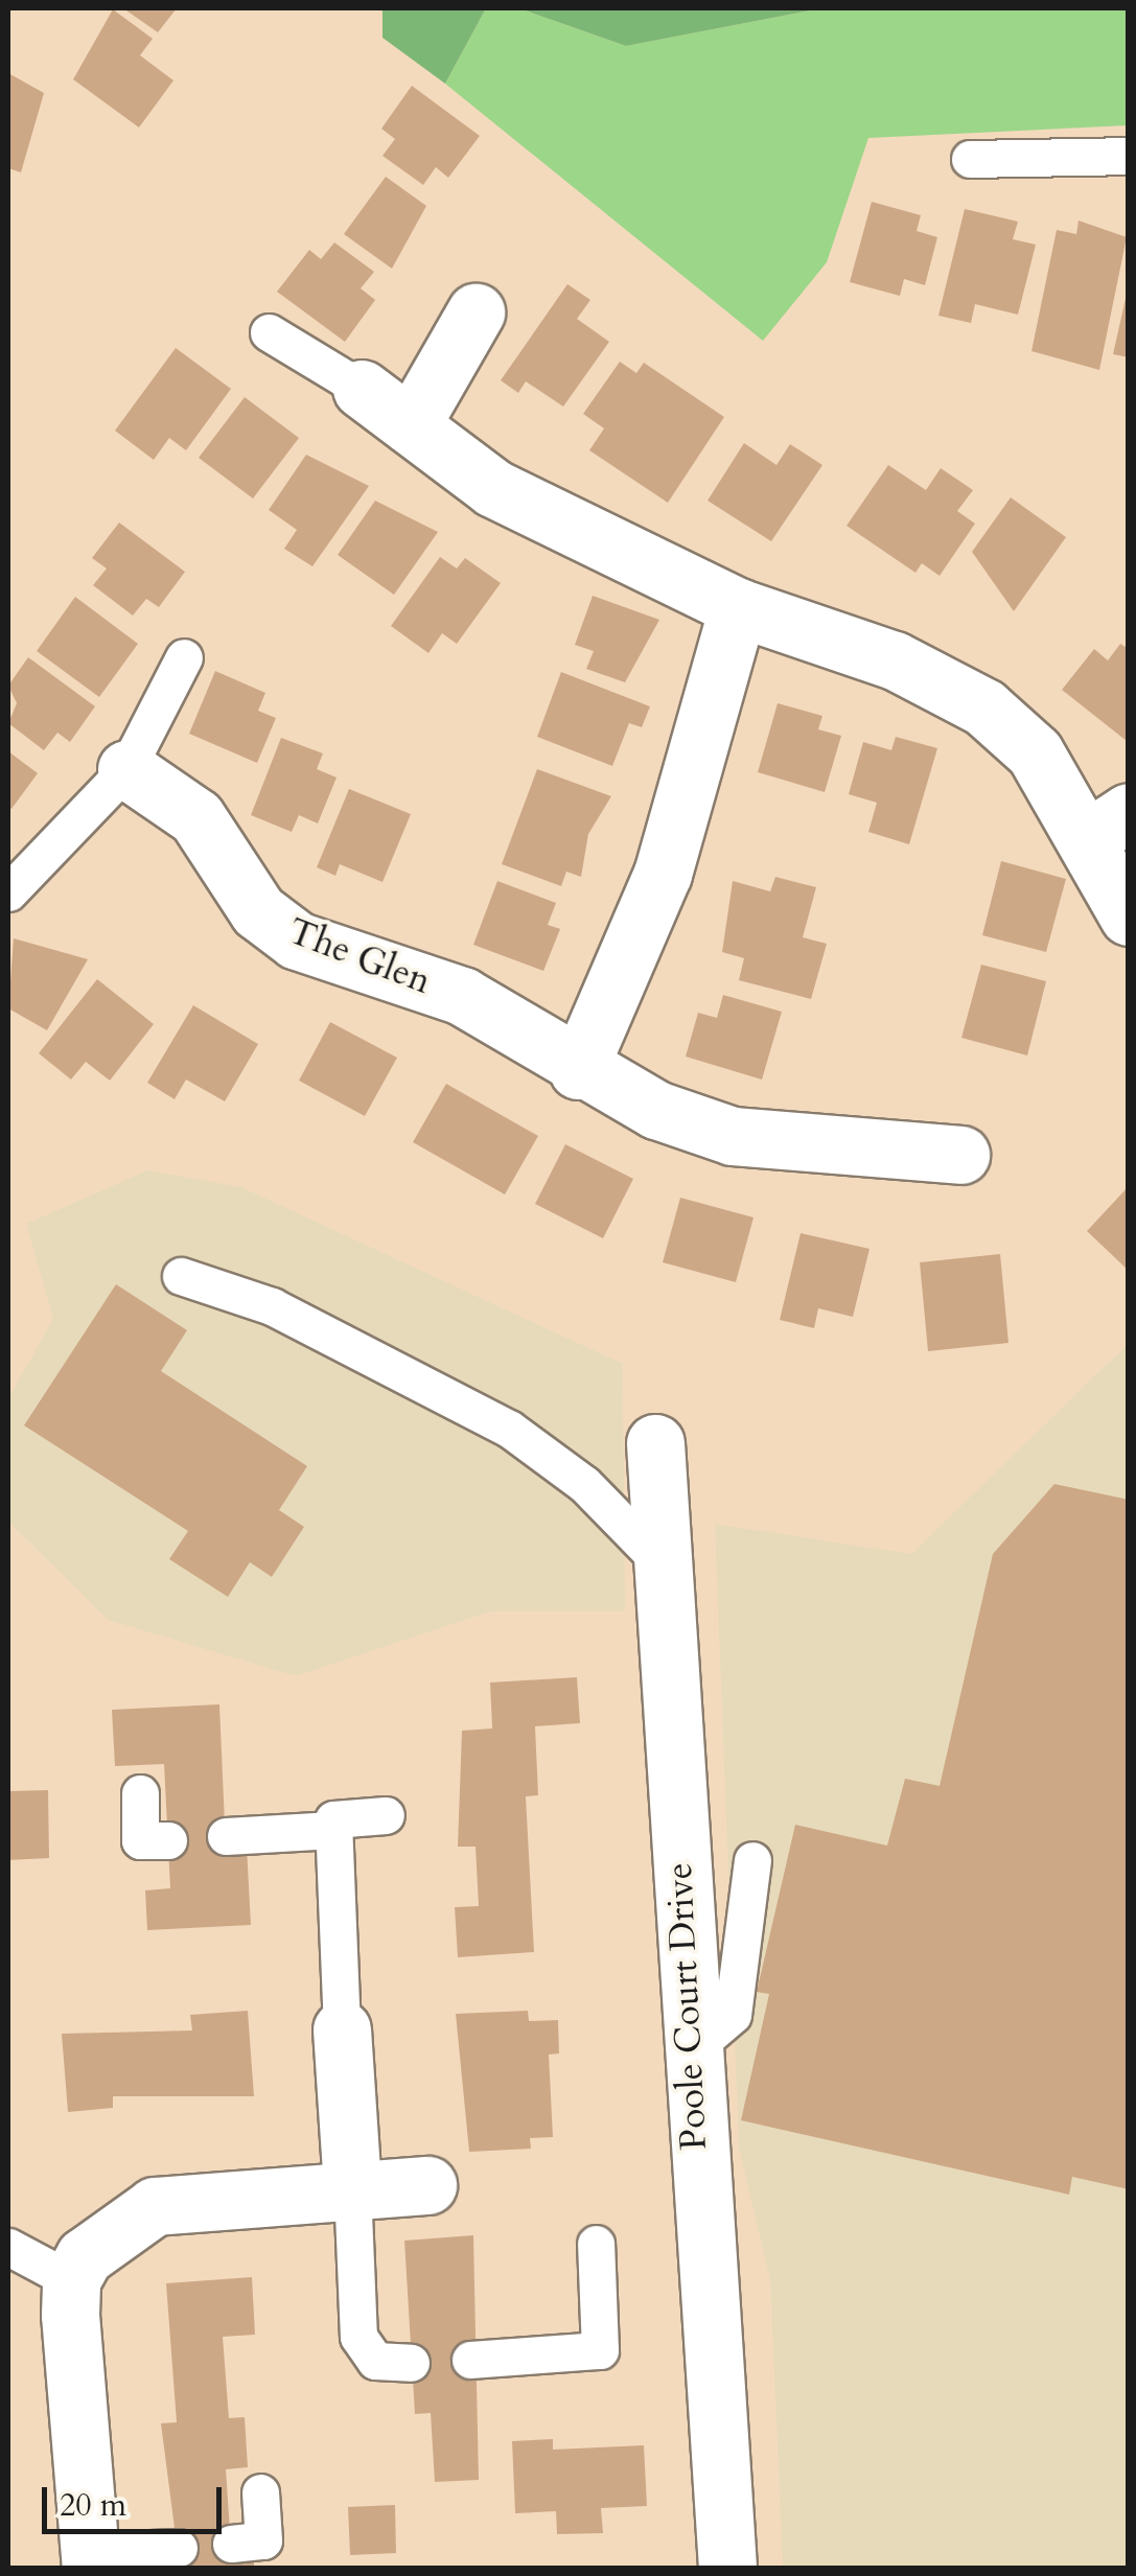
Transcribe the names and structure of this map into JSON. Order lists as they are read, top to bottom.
{
  "streets": {
    "street": ["The Glen", "Poole Court Drive"]
  },
  "scale_bar": "20 m"
}
